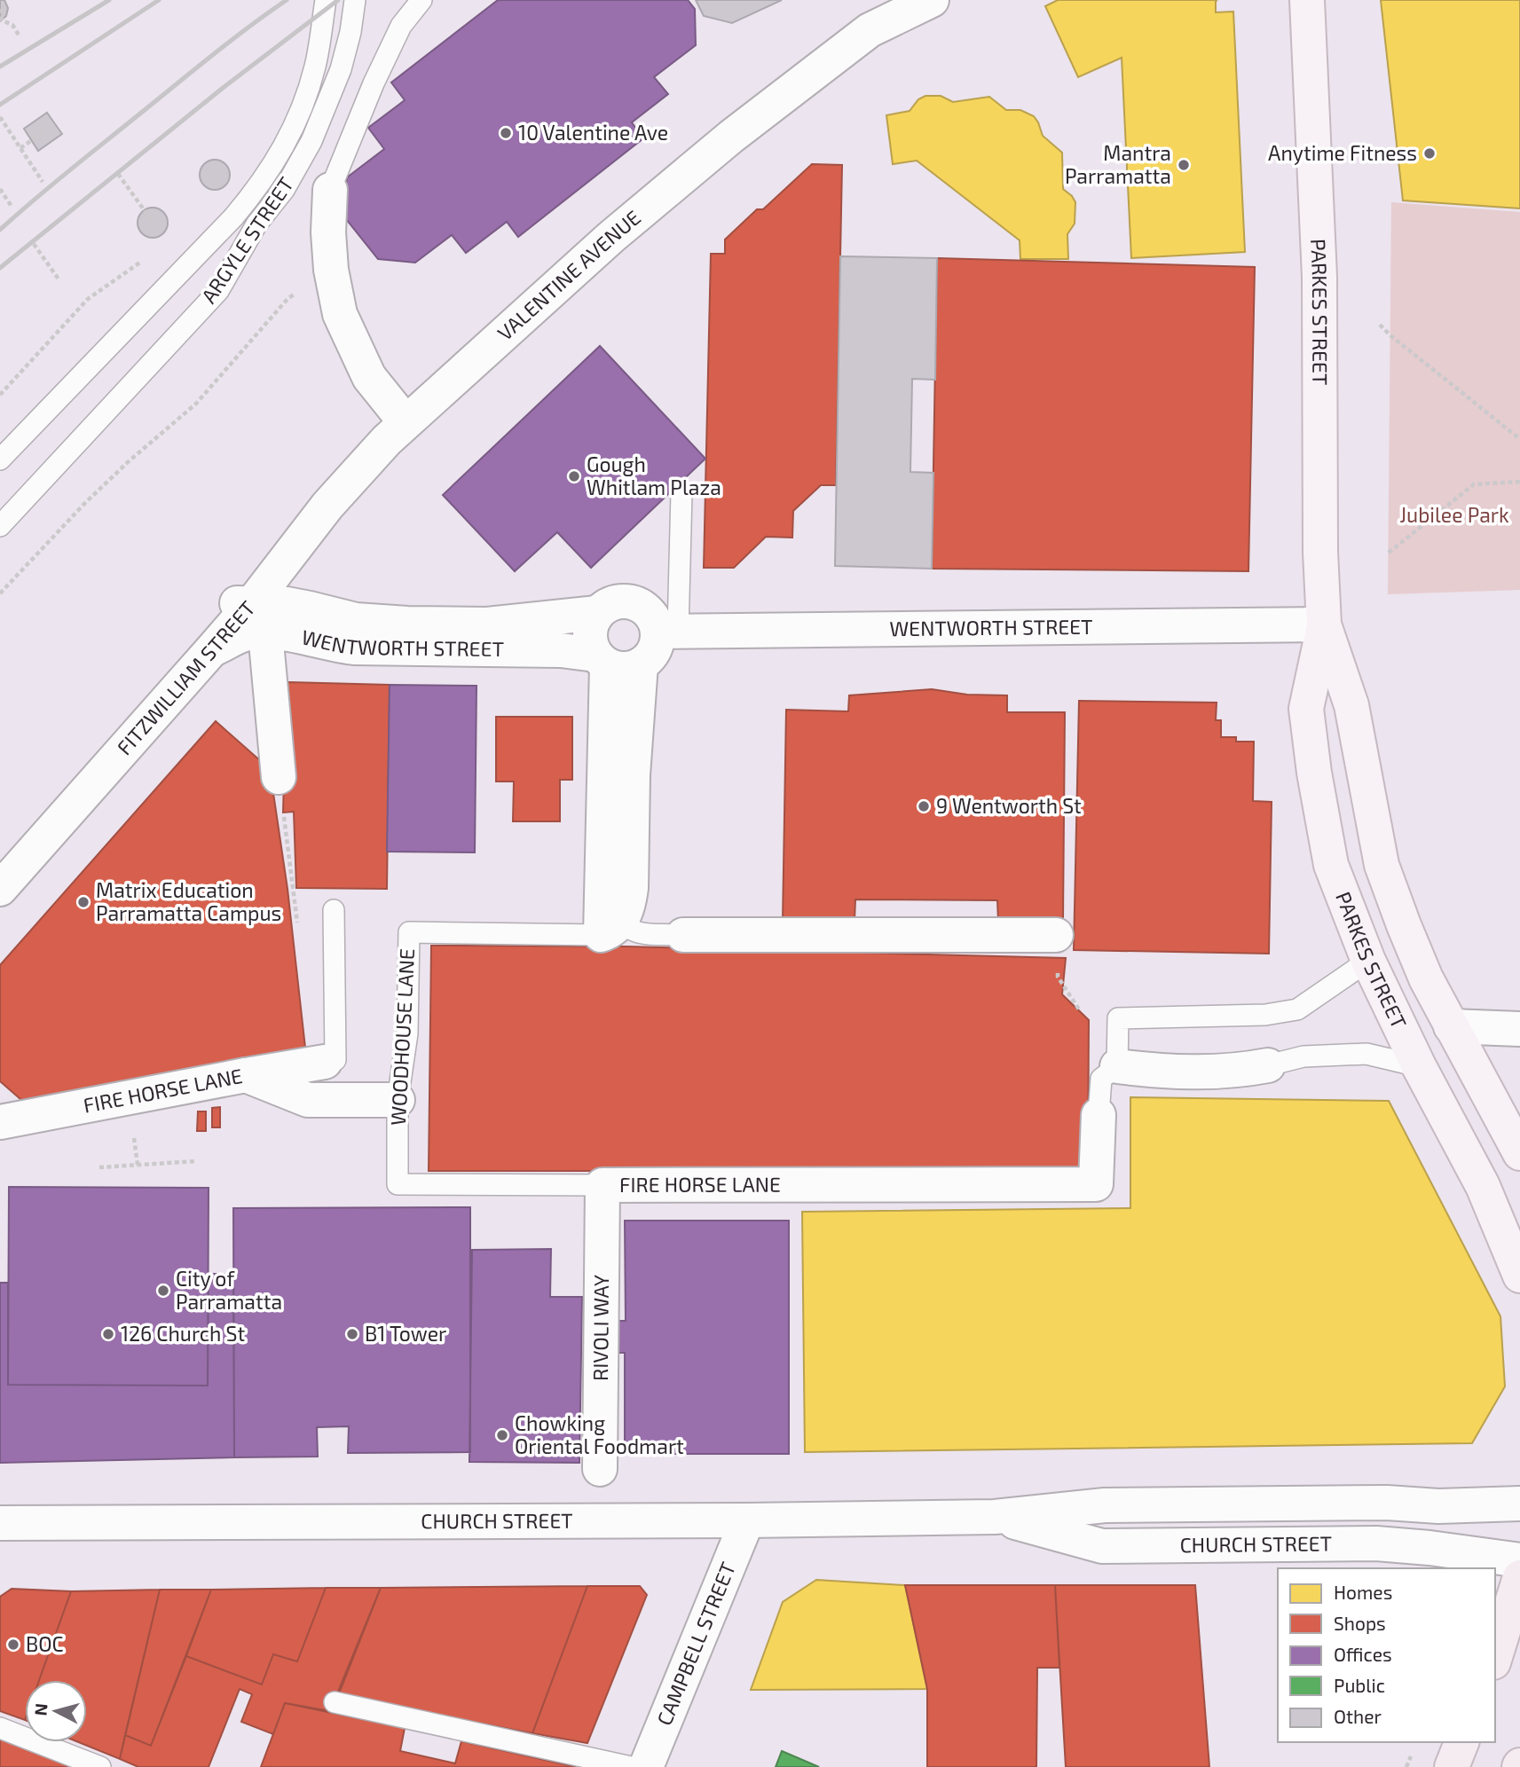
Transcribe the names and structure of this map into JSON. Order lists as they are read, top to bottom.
{
  "streets": {
    "main road": ["PARKES STREET"],
    "street": [
      "VALENTINE AVENUE",
      "WENTWORTH STREET",
      "FITZWILLIAM STREET",
      "FIRE HORSE LANE",
      "RIVOLI WAY",
      "CHURCH STREET",
      "CAMPBELL STREET"
    ],
    "lane": ["ARGYLE STREET", "WOODHOUSE LANE"]
  },
  "crossings": [
    ["VALENTINE AVENUE", "WENTWORTH STREET"],
    ["VALENTINE AVENUE", "FITZWILLIAM STREET"],
    ["PARKES STREET", "WENTWORTH STREET"],
    ["WENTWORTH STREET", "FITZWILLIAM STREET"],
    ["WOODHOUSE LANE", "FIRE HORSE LANE"],
    ["WOODHOUSE LANE", "RIVOLI WAY"],
    ["FIRE HORSE LANE", "RIVOLI WAY"],
    ["CHURCH STREET", "CAMPBELL STREET"]
  ],
  "parks": ["Jubilee Park"],
  "places": [
    "10 Valentine Ave",
    "Anytime Fitness",
    "Mantra Parramatta",
    "Gough Whitlam Plaza",
    "9 Wentworth St",
    "Matrix Education Parramatta Campus",
    "City of Parramatta",
    "126 Church St",
    "B1 Tower",
    "Chowking Oriental Foodmart",
    "BOC"
  ],
  "legend": [
    "Homes",
    "Shops",
    "Offices",
    "Public",
    "Other"
  ],
  "north": "left"
}
